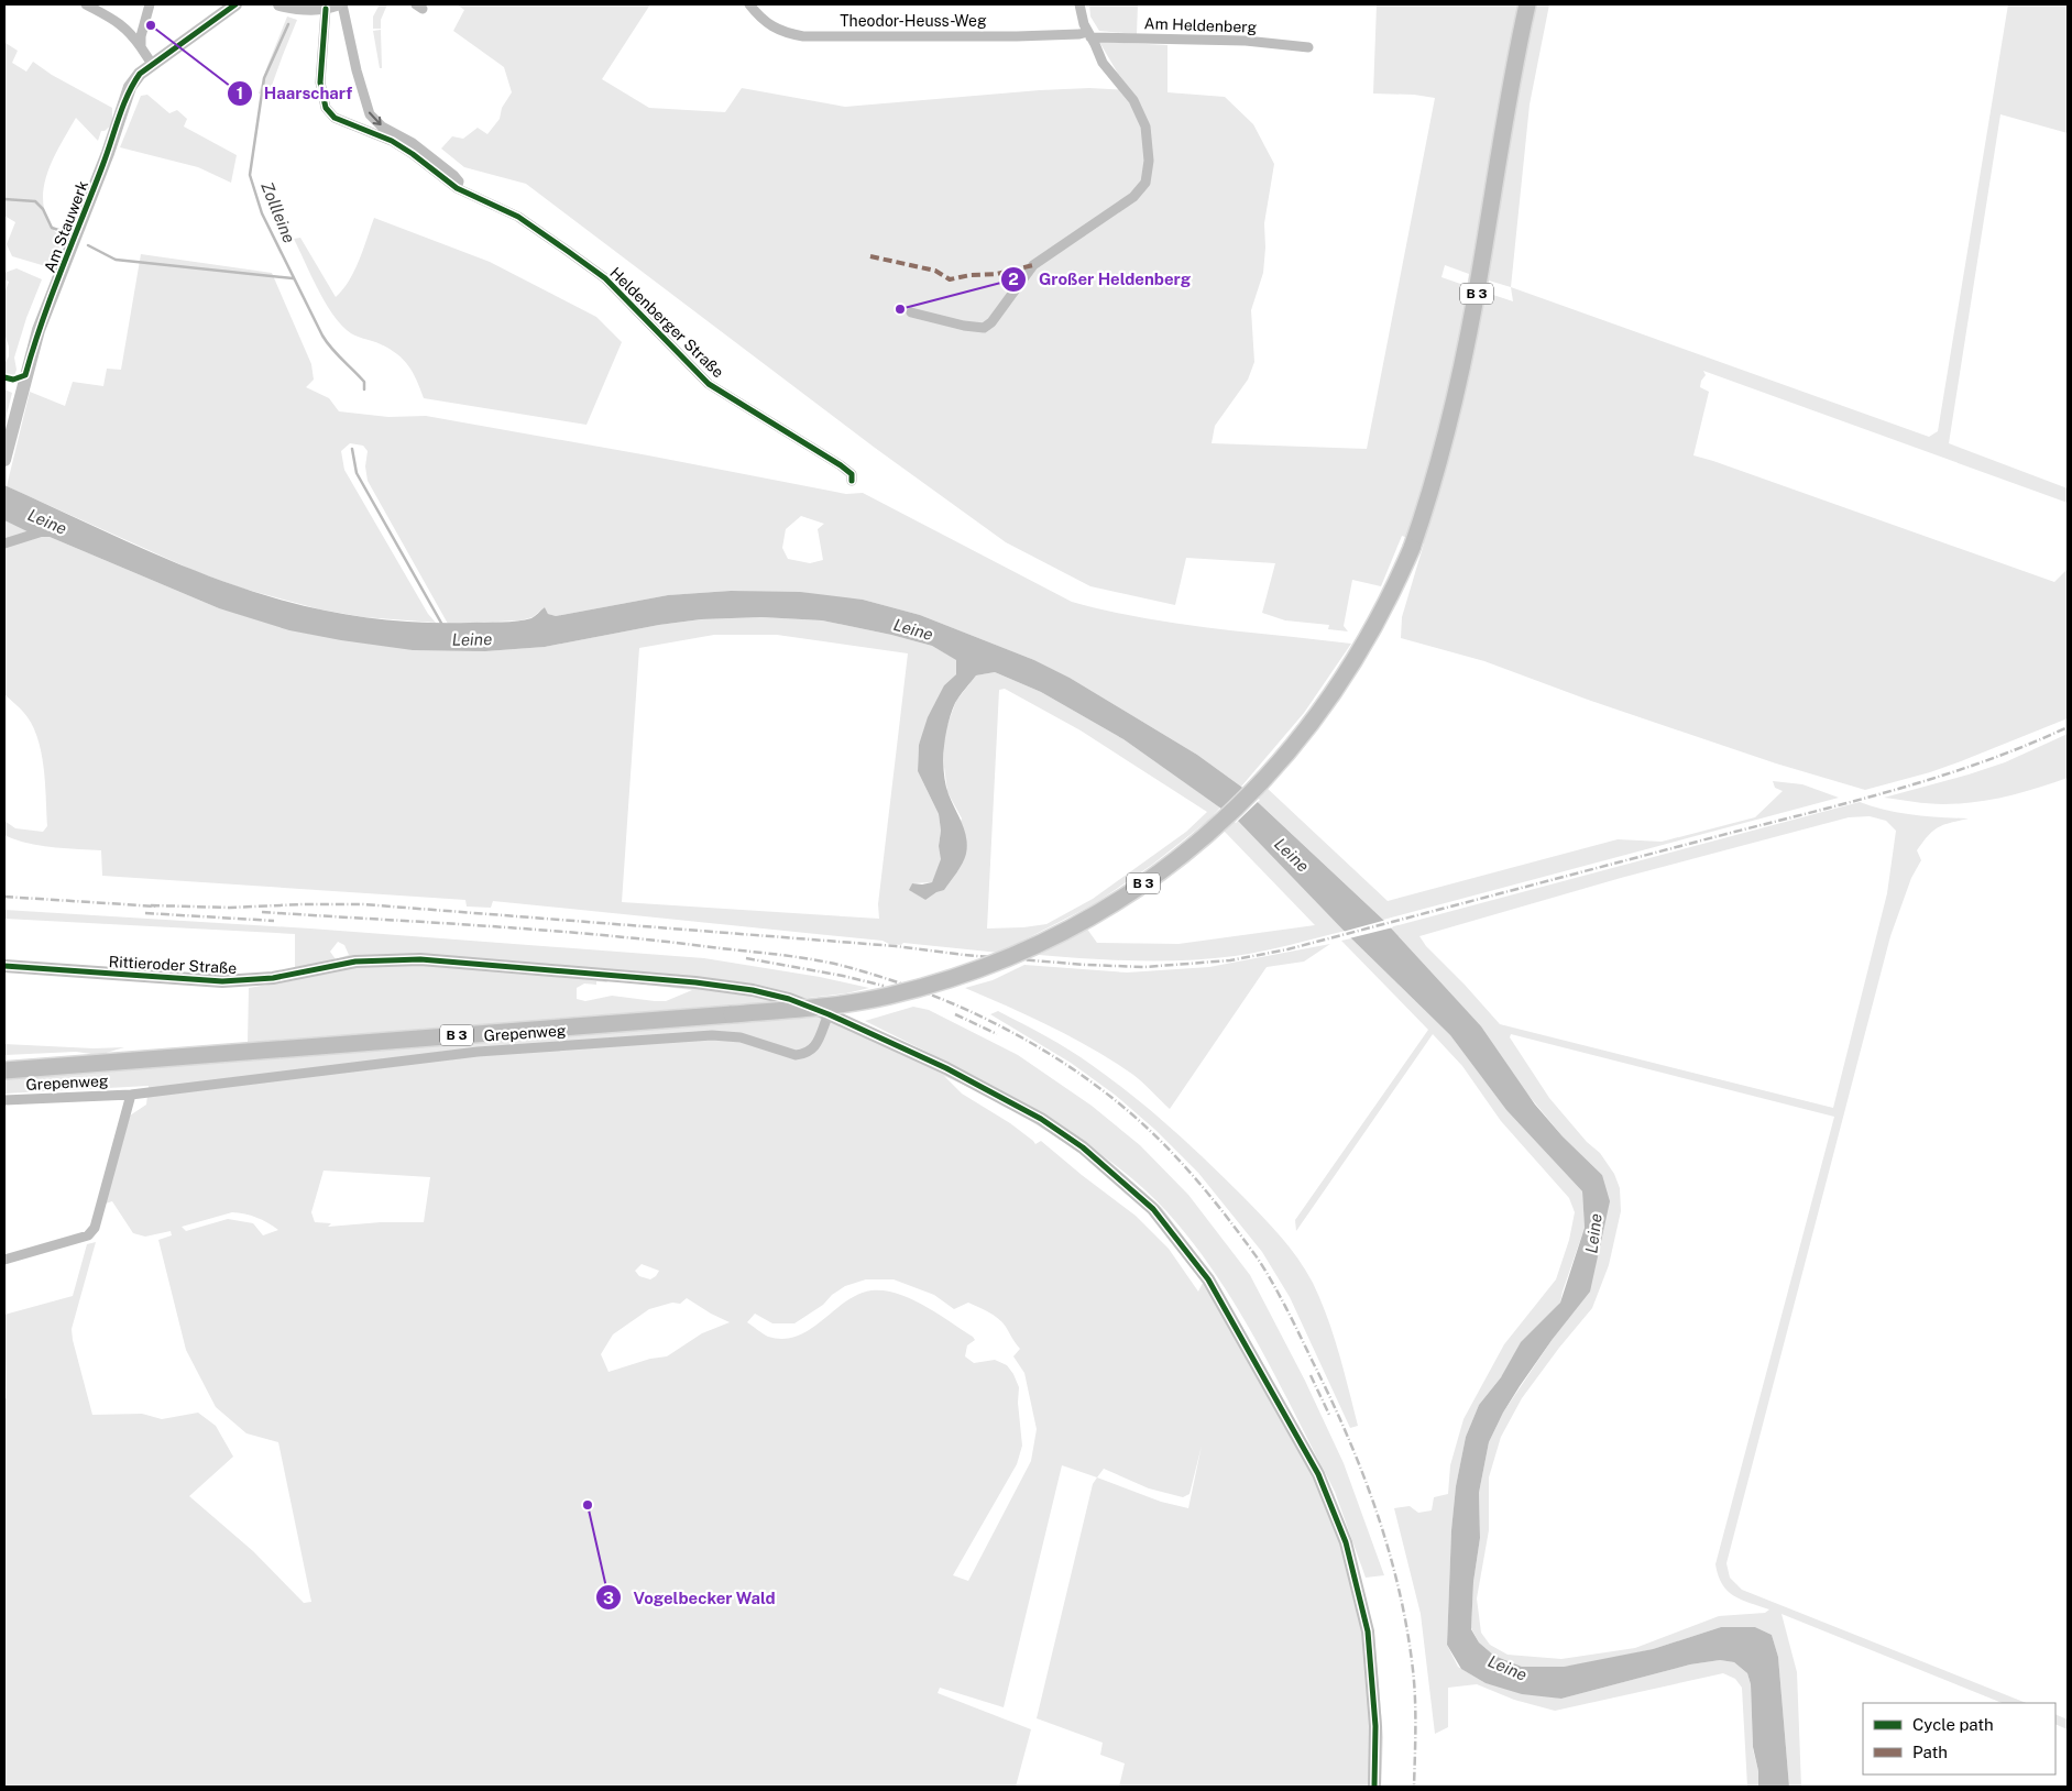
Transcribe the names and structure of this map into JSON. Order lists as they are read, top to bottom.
{
  "streets": {
    "main road": ["B 3"],
    "street": [
      "Theodor-Heuss-Weg",
      "Am Heldenberg",
      "Am Stauwerk",
      "Heldenberger Straße",
      "Rittieroder Straße",
      "Grepenweg"
    ]
  },
  "crossings": [
    ["Theodor-Heuss-Weg", "Am Heldenberg"],
    ["Rittieroder Straße", "Grepenweg"]
  ],
  "water": ["Zollleine", "Leine"],
  "places": ["Haarscharf", "Großer Heldenberg", "Vogelbecker Wald"],
  "legend": ["Cycle path", "Path"]
}
